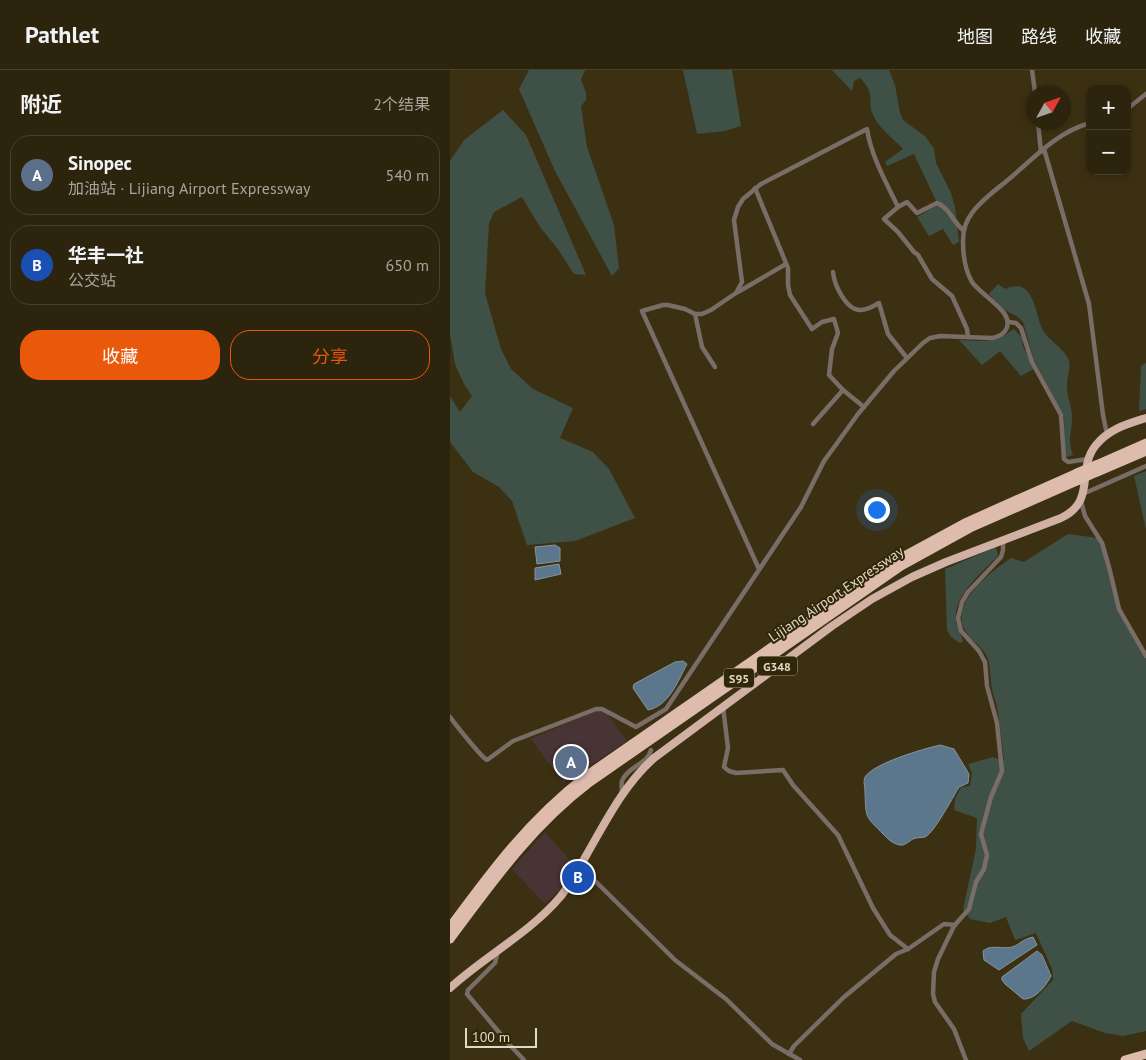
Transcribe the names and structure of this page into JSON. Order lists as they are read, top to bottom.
{
  "streets": {
    "highway": ["Lijiang Airport Expressway", "G348", "S95"]
  },
  "scale_bar": "100 m",
  "north": "top right",
  "page": {
    "header": "Pathlet",
    "nav": ["地图", "路线", "收藏"],
    "heading": ["附近", "2个结果"],
    "map_buttons": ["+", "−"],
    "list": [
      {
        "mark": "A",
        "name": "Sinopec",
        "note": "加油站 · Lijiang Airport Expressway",
        "value": "540 m"
      },
      {
        "mark": "B",
        "name": "华丰一社",
        "note": "公交站",
        "value": "650 m"
      }
    ],
    "buttons": ["收藏", "分享"],
    "pins": ["A", "B"],
    "scale": "100 m"
  }
}
